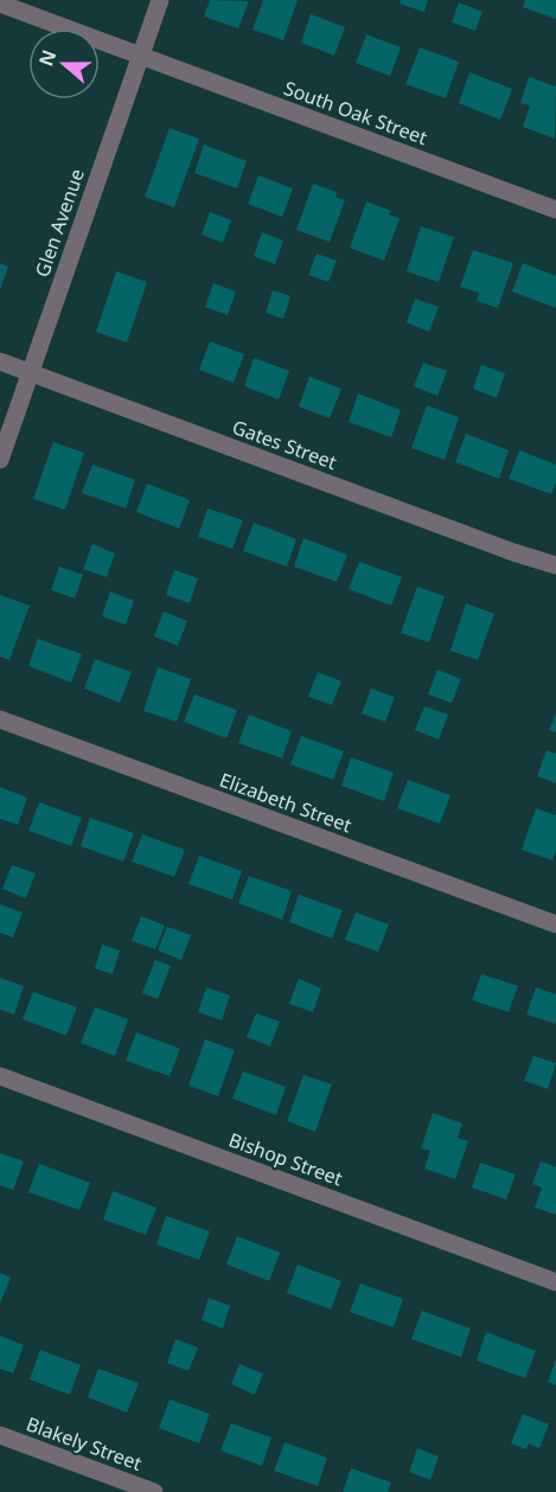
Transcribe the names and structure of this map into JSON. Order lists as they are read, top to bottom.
{
  "streets": {
    "street": [
      "South Oak Street",
      "Glen Avenue",
      "Gates Street",
      "Elizabeth Street",
      "Bishop Street",
      "Blakely Street"
    ]
  },
  "crossings": [
    ["South Oak Street", "Glen Avenue"],
    ["Glen Avenue", "Gates Street"]
  ],
  "north": "left"
}
